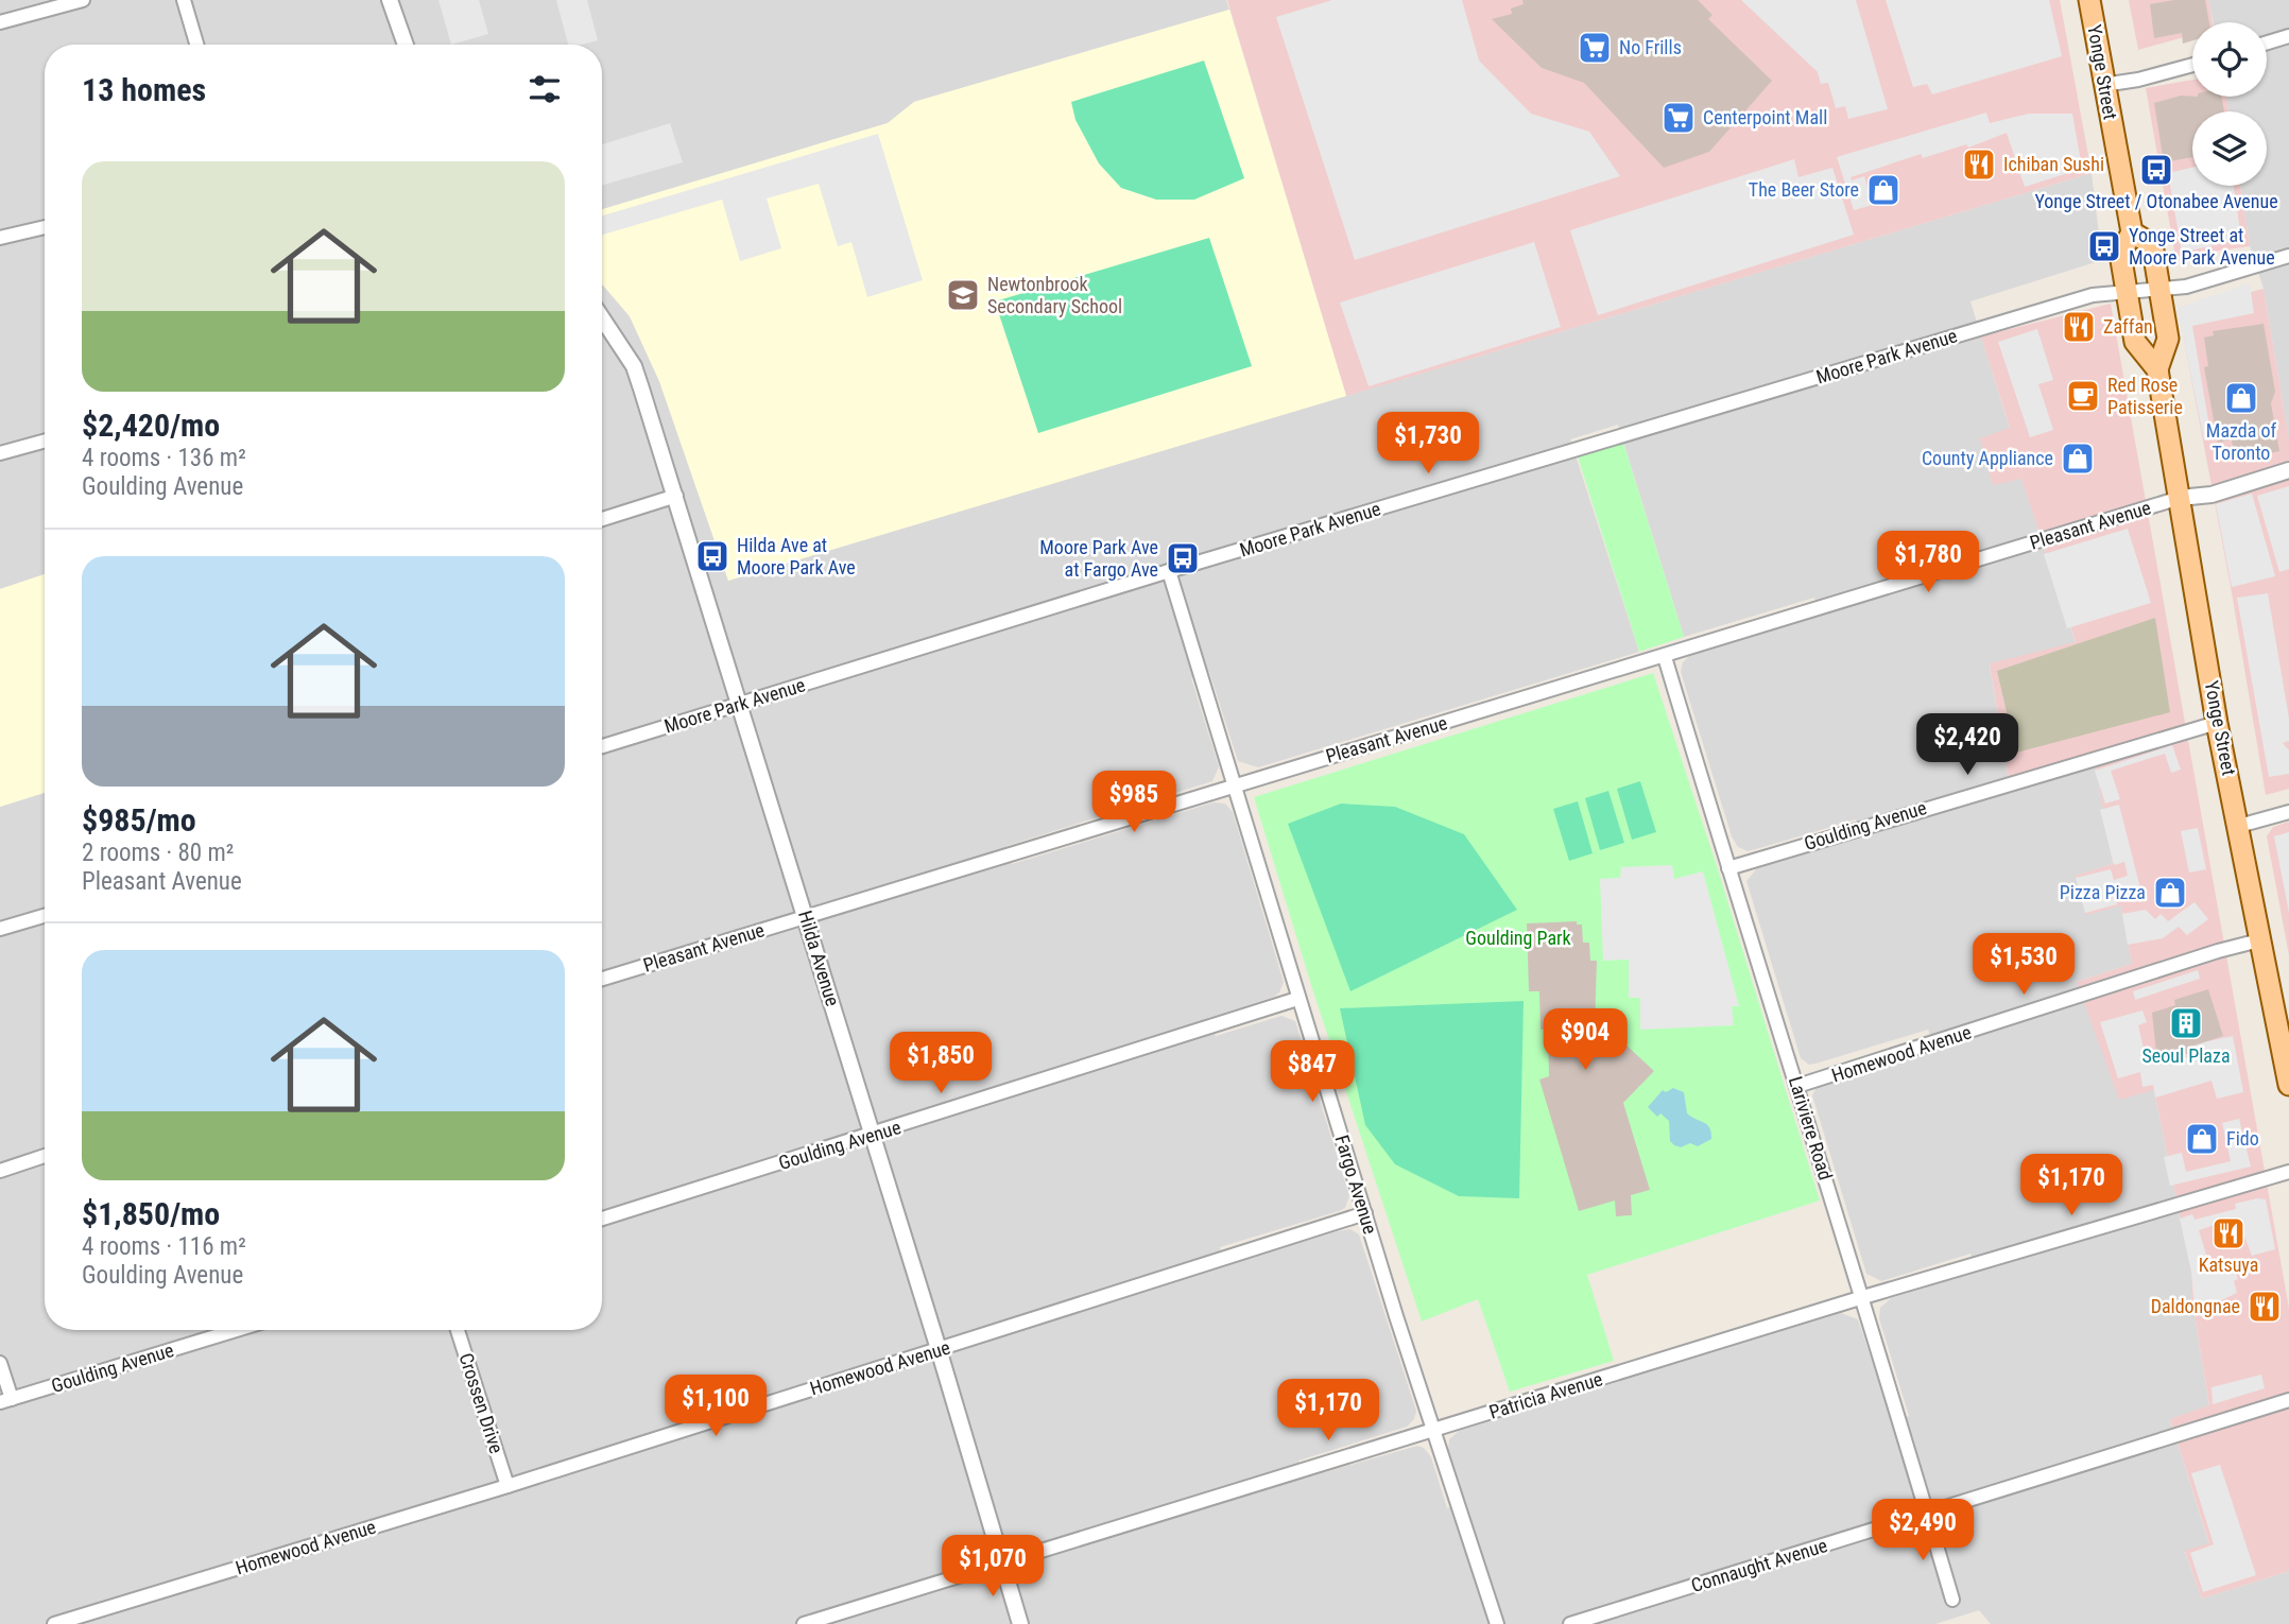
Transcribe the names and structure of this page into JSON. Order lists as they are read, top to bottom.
{
  "streets": {
    "main road": ["Yonge Street"],
    "street": [
      "Moore Park Avenue",
      "Pleasant Avenue",
      "Goulding Avenue",
      "Hilda Avenue",
      "Homewood Avenue",
      "Lariviere Road",
      "Fargo Avenue",
      "Patricia Avenue",
      "Crossen Drive",
      "Connaught Avenue"
    ]
  },
  "crossings": [
    ["Yonge Street", "Moore Park Avenue"],
    ["Yonge Street", "Pleasant Avenue"],
    ["Yonge Street", "Goulding Avenue"],
    ["Yonge Street", "Homewood Avenue"],
    ["Moore Park Avenue", "Hilda Avenue"],
    ["Moore Park Avenue", "Fargo Avenue"],
    ["Pleasant Avenue", "Hilda Avenue"],
    ["Pleasant Avenue", "Lariviere Road"],
    ["Pleasant Avenue", "Fargo Avenue"],
    ["Goulding Avenue", "Hilda Avenue"],
    ["Goulding Avenue", "Lariviere Road"],
    ["Goulding Avenue", "Fargo Avenue"],
    ["Hilda Avenue", "Homewood Avenue"],
    ["Hilda Avenue", "Patricia Avenue"],
    ["Homewood Avenue", "Lariviere Road"],
    ["Homewood Avenue", "Fargo Avenue"],
    ["Homewood Avenue", "Crossen Drive"],
    ["Lariviere Road", "Patricia Avenue"],
    ["Lariviere Road", "Connaught Avenue"],
    ["Fargo Avenue", "Patricia Avenue"]
  ],
  "parks": ["Goulding Park"],
  "places": {
    "supermarket": ["No Frills", "Centerpoint Mall"],
    "restaurant": [
      "Ichiban Sushi",
      "Zaffan",
      "Katsuya",
      "Daldongnae"
    ],
    "bus stop": [
      "Yonge Street / Otonabee Avenue",
      "Yonge Street at Moore Park Avenue",
      "Hilda Ave at Moore Park Ave",
      "Moore Park Ave at Fargo Ave"
    ],
    "shop": [
      "The Beer Store",
      "Mazda of Toronto",
      "County Appliance",
      "Pizza Pizza",
      "Fido"
    ],
    "school or university": ["Newtonbrook Secondary School"],
    "cafe": ["Red Rose Patisserie"],
    "building": ["Seoul Plaza"]
  },
  "page": {
    "heading": "13 homes",
    "list": [
      {
        "name": "$2,420/mo",
        "note": "4 rooms · 136 m² · Goulding Avenue"
      },
      {
        "name": "$985/mo",
        "note": "2 rooms · 80 m² · Pleasant Avenue"
      },
      {
        "name": "$1,850/mo",
        "note": "4 rooms · 116 m² · Goulding Avenue"
      }
    ],
    "price": [
      "$1,730",
      "$1,780",
      "$2,420",
      "$985",
      "$1,530",
      "$904",
      "$1,850",
      "$847",
      "$1,170",
      "$1,100",
      "$1,170",
      "$2,490",
      "$1,070"
    ]
  }
}
